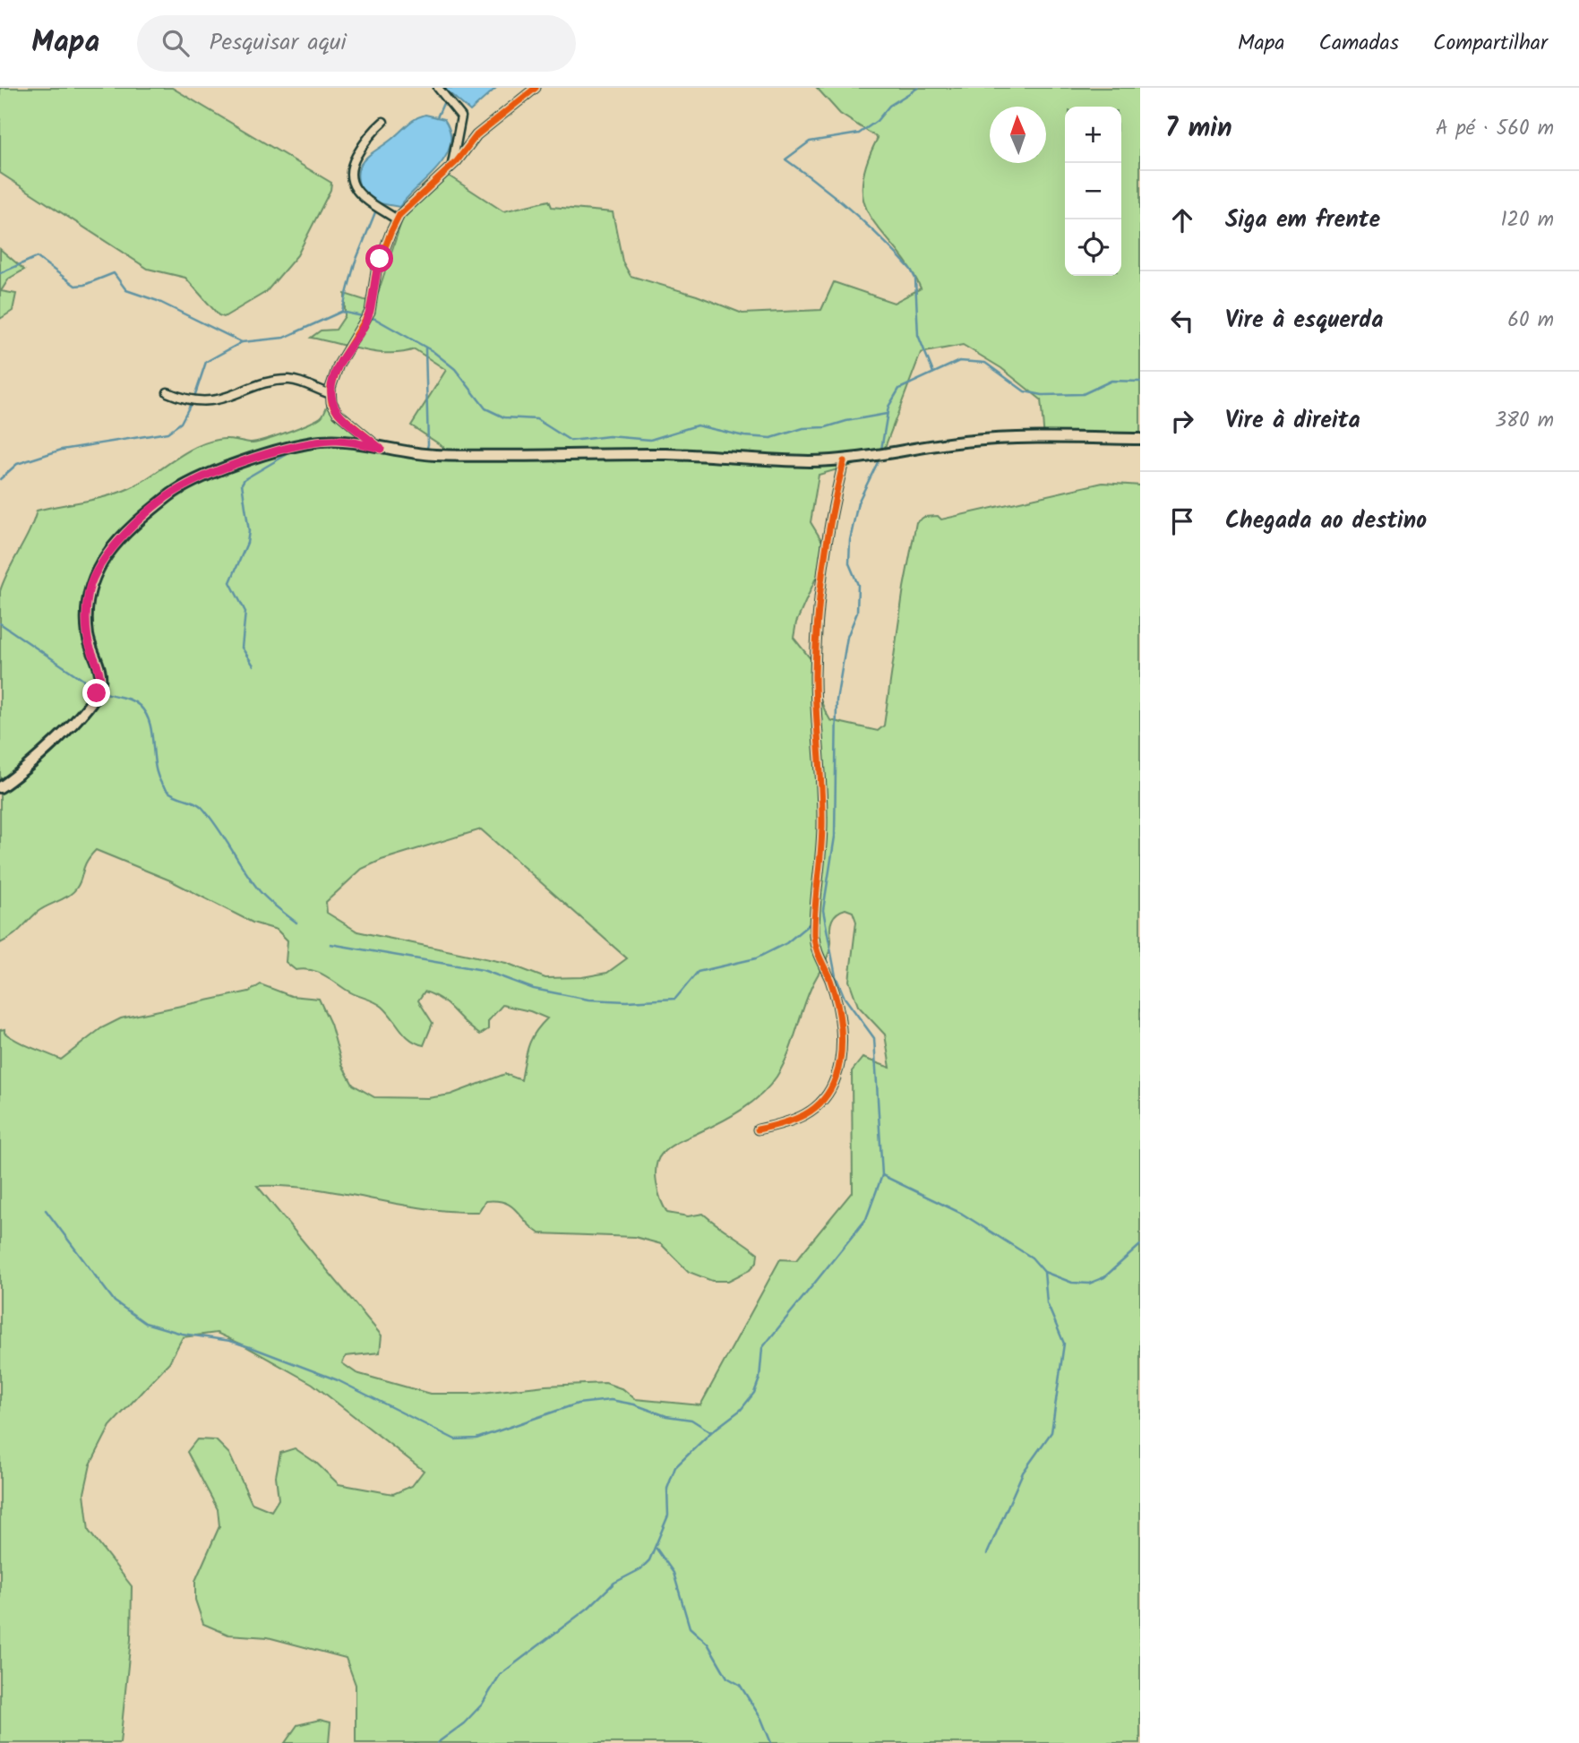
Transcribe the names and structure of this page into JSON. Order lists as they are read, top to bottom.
{
  "north": "top",
  "page": {
    "header": "Mapa",
    "search": "Pesquisar aqui",
    "nav": ["Mapa", "Camadas", "Compartilhar"],
    "heading": ["7 min", "A pé · 560 m"],
    "map_buttons": ["+", "−"],
    "list": [
      ["Siga em frente", "120 m"],
      ["Vire à esquerda", "60 m"],
      ["Vire à direita", "380 m"],
      "Chegada ao destino"
    ]
  }
}
